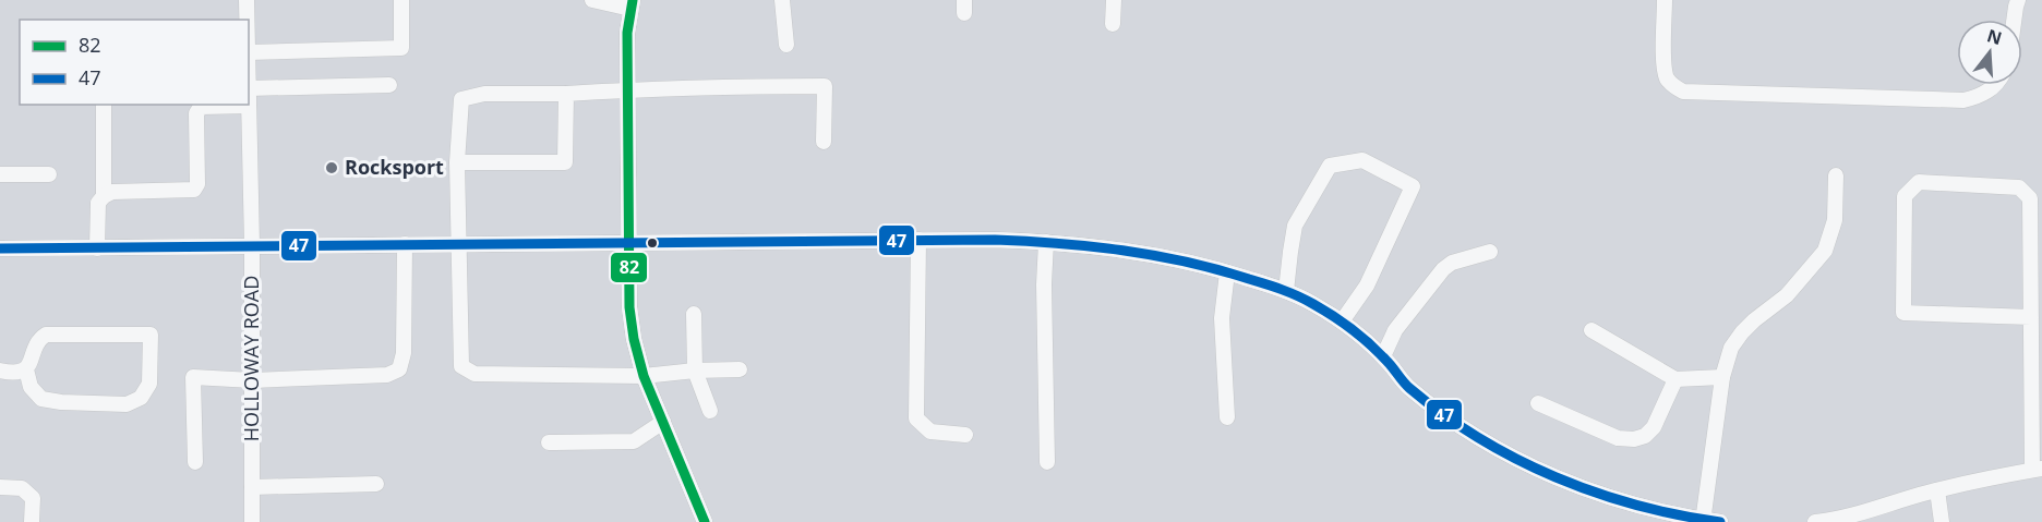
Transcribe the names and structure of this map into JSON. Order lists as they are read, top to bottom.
{
  "streets": {
    "street": ["HOLLOWAY ROAD"]
  },
  "places": ["Rocksport"],
  "lines": ["transit line 82", "transit line 47"],
  "legend": ["82", "47"],
  "north": "top"
}
